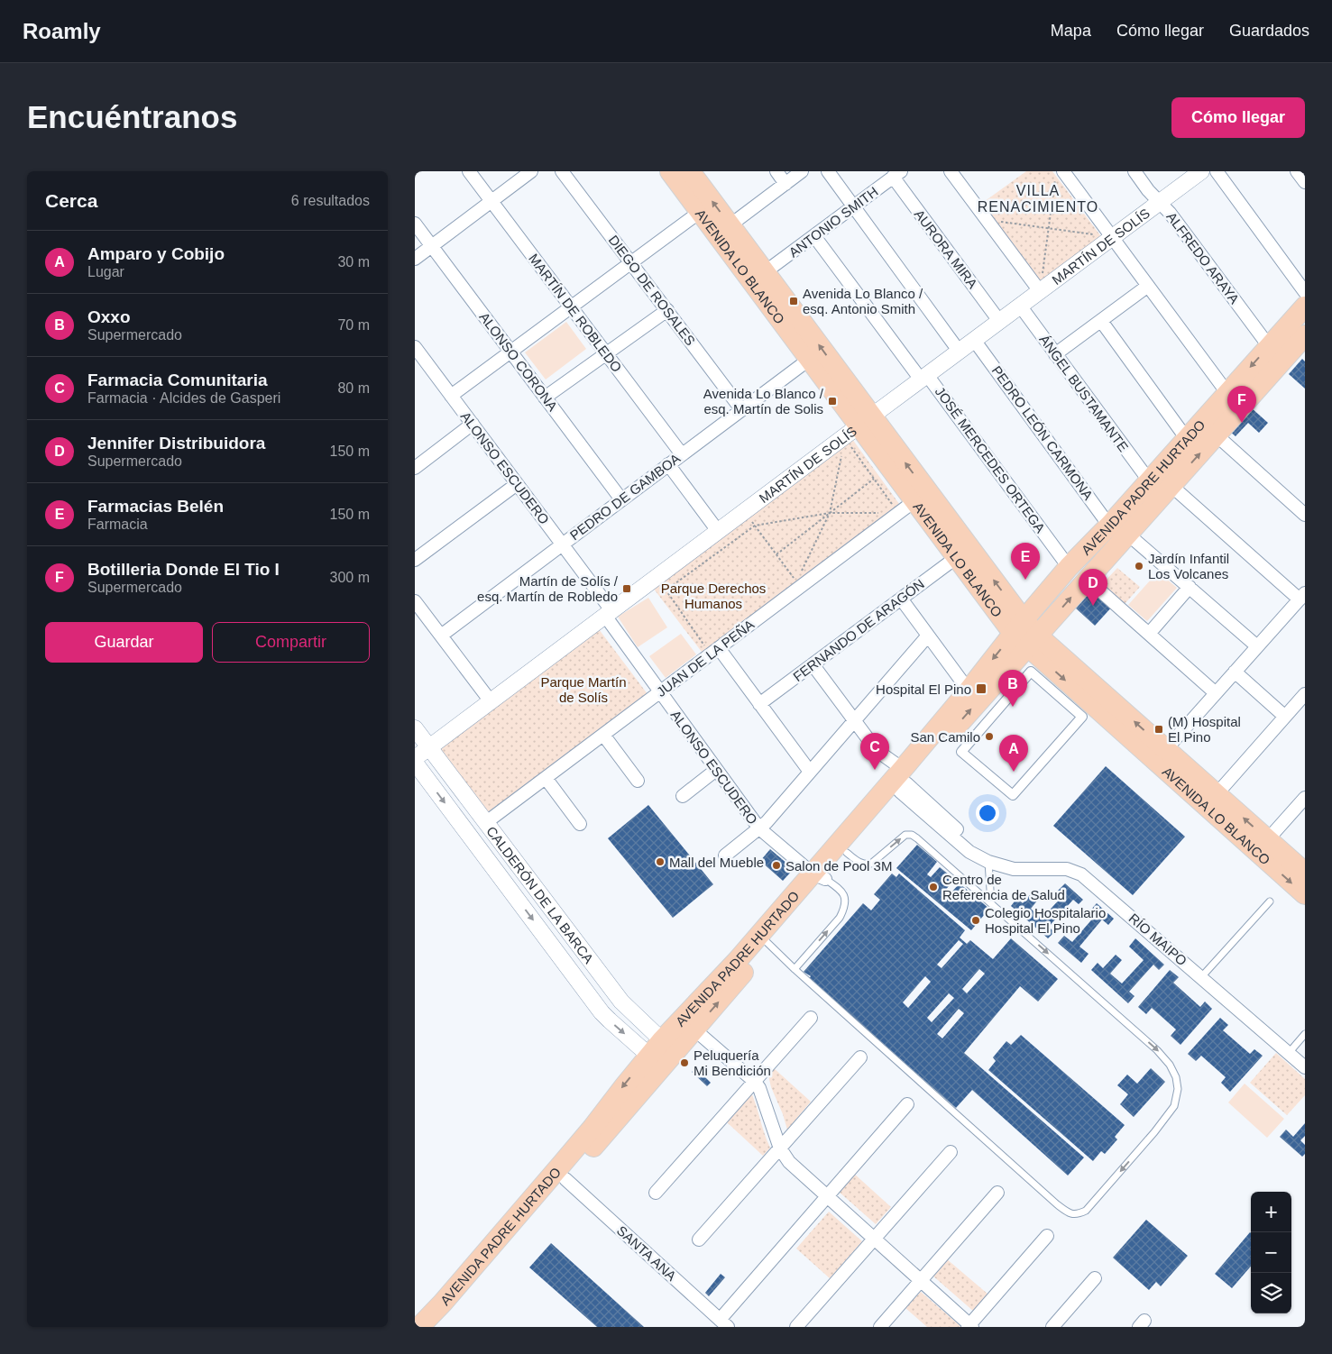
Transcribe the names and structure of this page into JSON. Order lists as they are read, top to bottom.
{
  "streets": {
    "main road": ["AVENIDA LO BLANCO", "AVENIDA PADRE HURTADO"],
    "street": [
      "ANTONIO SMITH",
      "MARTÍN DE SOLÍS",
      "AURORA MIRA",
      "ALFREDO ARAYA",
      "DIEGO DE ROSALES",
      "MARTÍN DE ROBLEDO",
      "ALONSO CORONA",
      "ÁNGEL BUSTAMANTE",
      "PEDRO LEÓN CARMONA",
      "JOSÉ MERCEDES ORTEGA",
      "ALONSO ESCUDERO",
      "PEDRO DE GAMBOA",
      "FERNANDO DE ARAGÓN",
      "JUAN DE LA PEÑA",
      "CALDERÓN DE LA BARCA",
      "RÍO MAIPO",
      "SANTA ANA"
    ]
  },
  "crossings": [
    ["ANTONIO SMITH", "AURORA MIRA"],
    ["ANTONIO SMITH", "AVENIDA LO BLANCO"],
    ["ANTONIO SMITH", "JOSÉ MERCEDES ORTEGA"],
    ["MARTÍN DE SOLÍS", "AURORA MIRA"],
    ["MARTÍN DE SOLÍS", "ALFREDO ARAYA"],
    ["MARTÍN DE SOLÍS", "AVENIDA LO BLANCO"],
    ["MARTÍN DE SOLÍS", "ÁNGEL BUSTAMANTE"],
    ["MARTÍN DE SOLÍS", "PEDRO LEÓN CARMONA"],
    ["MARTÍN DE SOLÍS", "JOSÉ MERCEDES ORTEGA"],
    ["MARTÍN DE SOLÍS", "ALONSO ESCUDERO"],
    ["MARTÍN DE SOLÍS", "CALDERÓN DE LA BARCA"],
    ["ALFREDO ARAYA", "AVENIDA PADRE HURTADO"],
    ["AVENIDA LO BLANCO", "AVENIDA PADRE HURTADO"],
    ["AVENIDA LO BLANCO", "PEDRO DE GAMBOA"],
    ["AVENIDA LO BLANCO", "FERNANDO DE ARAGÓN"],
    ["AVENIDA LO BLANCO", "JUAN DE LA PEÑA"],
    ["DIEGO DE ROSALES", "PEDRO DE GAMBOA"],
    ["MARTÍN DE ROBLEDO", "PEDRO DE GAMBOA"],
    ["ALONSO CORONA", "PEDRO DE GAMBOA"],
    ["ÁNGEL BUSTAMANTE", "AVENIDA PADRE HURTADO"],
    ["PEDRO LEÓN CARMONA", "AVENIDA PADRE HURTADO"],
    ["JOSÉ MERCEDES ORTEGA", "AVENIDA PADRE HURTADO"],
    ["ALONSO ESCUDERO", "AVENIDA PADRE HURTADO"],
    ["ALONSO ESCUDERO", "PEDRO DE GAMBOA"],
    ["ALONSO ESCUDERO", "JUAN DE LA PEÑA"],
    ["AVENIDA PADRE HURTADO", "CALDERÓN DE LA BARCA"],
    ["AVENIDA PADRE HURTADO", "RÍO MAIPO"],
    ["AVENIDA PADRE HURTADO", "SANTA ANA"],
    ["FERNANDO DE ARAGÓN", "RÍO MAIPO"],
    ["JUAN DE LA PEÑA", "CALDERÓN DE LA BARCA"]
  ],
  "districts": ["VILLA RENACIMIENTO"],
  "parks": ["Parque Derechos Humanos", "Parque Martín de Solís"],
  "places": {
    "transit": [
      "Avenida Lo Blanco / esq. Antonio Smith",
      "Avenida Lo Blanco / esq. Martín de Solis",
      "Martín de Solís / esq. Martín de Robledo",
      "Hospital El Pino",
      "(M) Hospital El Pino"
    ],
    "other": [
      "Jardín Infantil Los Volcanes",
      "San Camilo",
      "Mall del Mueble",
      "Salon de Pool 3M",
      "Centro de Referencia de Salud",
      "Colegio Hospitalario Hospital El Pino",
      "Peluquería Mi Bendición"
    ]
  },
  "page": {
    "header": "Roamly",
    "nav": ["Mapa", "Cómo llegar", "Guardados"],
    "buttons": [
      "Cómo llegar",
      ["Guardar", "Compartir"]
    ],
    "title": "Encuéntranos",
    "heading": ["Cerca", "6 resultados"],
    "list": [
      {
        "mark": "A",
        "name": "Amparo y Cobijo",
        "note": "Lugar",
        "value": "30 m"
      },
      {
        "mark": "B",
        "name": "Oxxo",
        "note": "Supermercado",
        "value": "70 m"
      },
      {
        "mark": "C",
        "name": "Farmacia Comunitaria",
        "note": "Farmacia · Alcides de Gasperi",
        "value": "80 m"
      },
      {
        "mark": "D",
        "name": "Jennifer Distribuidora",
        "note": "Supermercado",
        "value": "150 m"
      },
      {
        "mark": "E",
        "name": "Farmacias Belén",
        "note": "Farmacia",
        "value": "150 m"
      },
      {
        "mark": "F",
        "name": "Botilleria Donde El Tio I",
        "note": "Supermercado",
        "value": "300 m"
      }
    ],
    "pins": [
      "F",
      "E",
      "D",
      "B",
      "C",
      "A"
    ],
    "map_buttons": ["+", "−"]
  }
}
